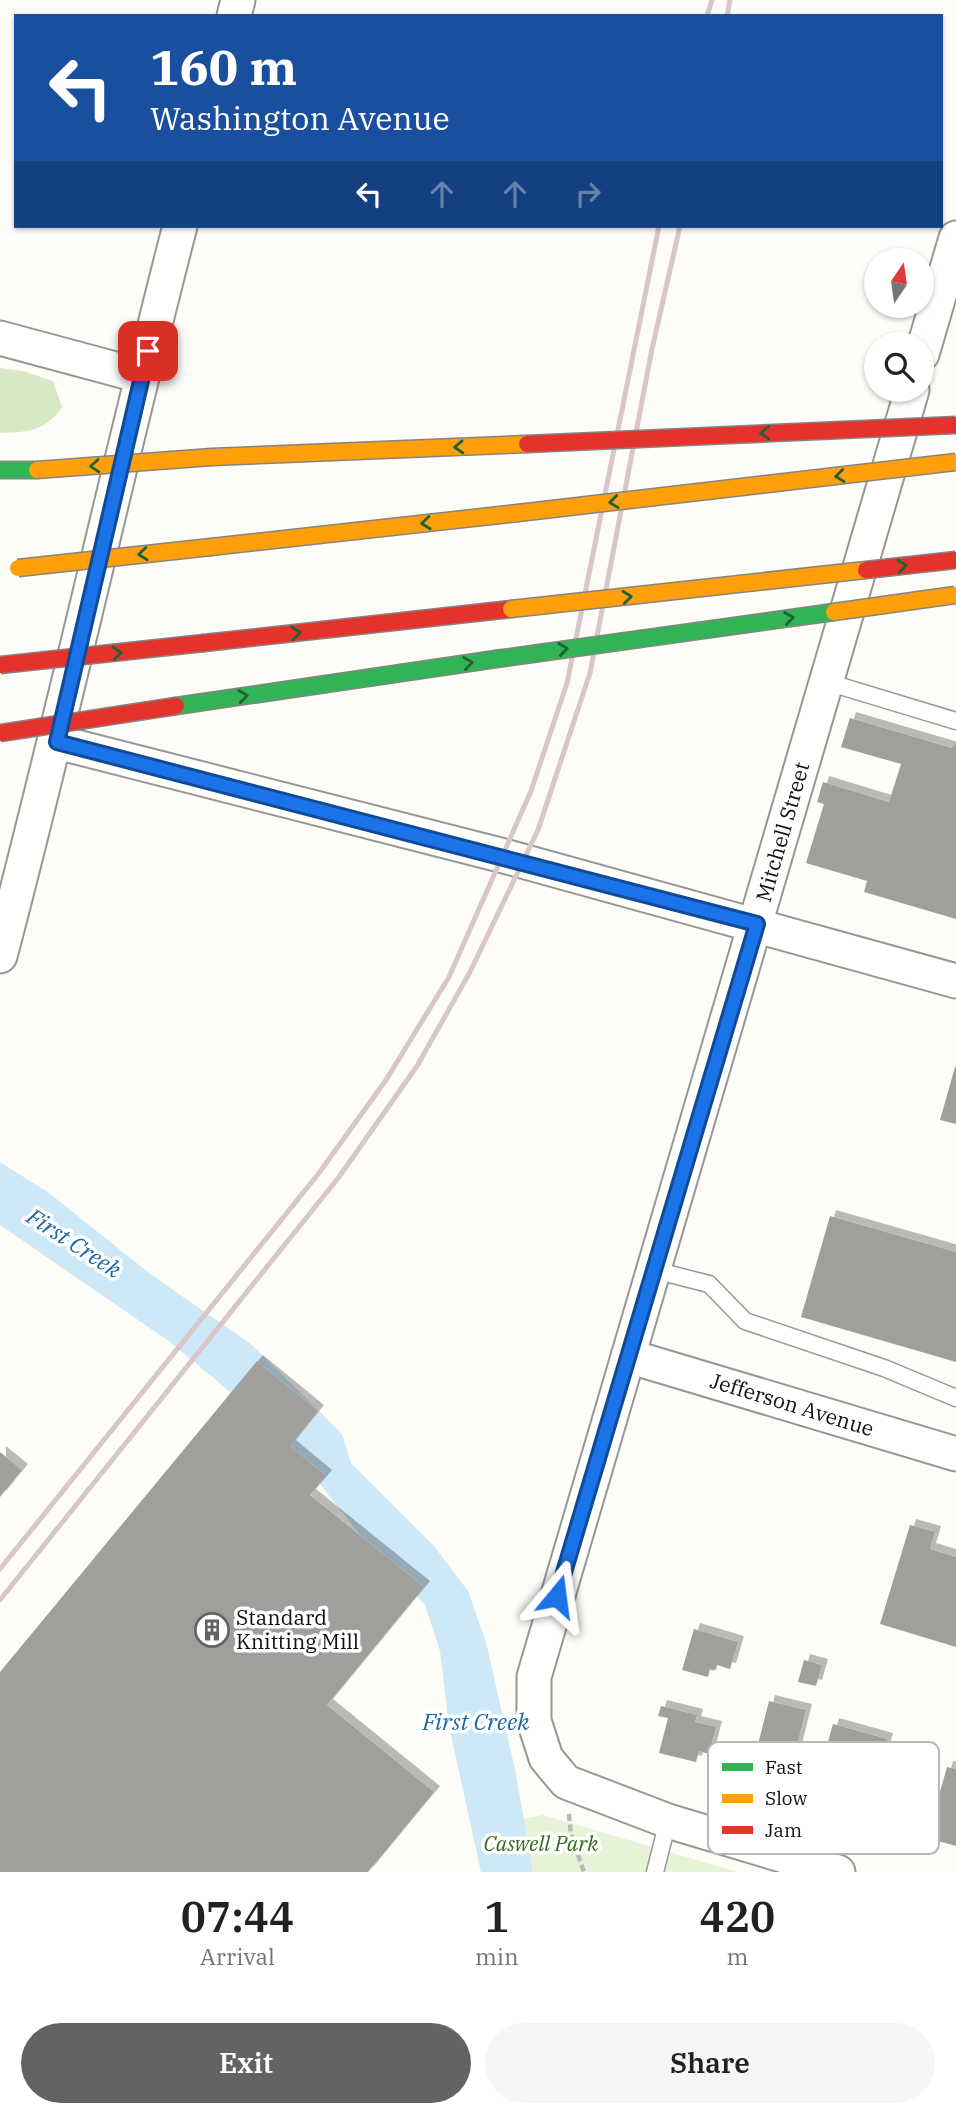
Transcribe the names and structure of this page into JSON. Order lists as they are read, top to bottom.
{
  "streets": {
    "street": ["Mitchell Street", "Jefferson Avenue"]
  },
  "crossings": [
    ["Mitchell Street", "Jefferson Avenue"]
  ],
  "water": ["First Creek"],
  "parks": ["Caswell Park"],
  "places": {
    "building": ["Standard Knitting Mill"]
  },
  "legend": ["Fast", "Slow", "Jam"],
  "north": "top",
  "page": {
    "turn": ["160 m", "Washington Avenue"],
    "eta": [
      "07:44",
      "Arrival",
      "1",
      "min",
      "420",
      "m"
    ],
    "buttons": ["Exit", "Share"]
  }
}
